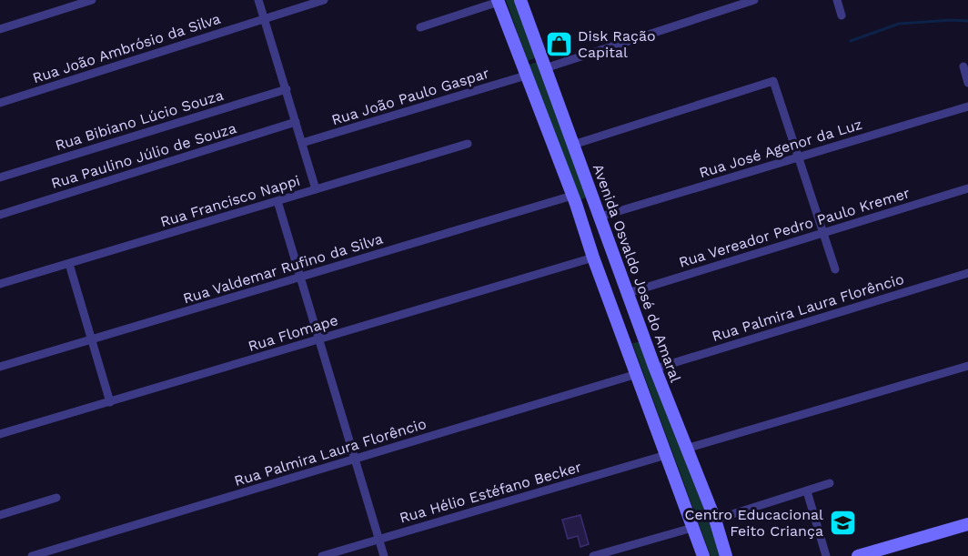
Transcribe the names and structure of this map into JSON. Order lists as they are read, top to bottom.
{
  "streets": {
    "main road": ["Avenida Osvaldo José do Amaral"],
    "street": [
      "Rua João Ambrósio da Silva",
      "Rua João Paulo Gaspar",
      "Rua Bibiano Lúcio Souza",
      "Rua José Agenor da Luz",
      "Rua Paulino Júlio de Souza",
      "Rua Francisco Nappi",
      "Rua Vereador Pedro Paulo Kremer",
      "Rua Valdemar Rufino da Silva",
      "Rua Palmira Laura Florêncio",
      "Rua Flomape",
      "Rua Hélio Estéfano Becker"
    ]
  },
  "crossings": [
    ["Rua José Agenor da Luz", "Avenida Osvaldo José do Amaral"],
    ["Rua Vereador Pedro Paulo Kremer", "Avenida Osvaldo José do Amaral"],
    ["Avenida Osvaldo José do Amaral", "Rua Palmira Laura Florêncio"]
  ],
  "places": {
    "shop": ["Disk Ração Capital"],
    "school or university": ["Centro Educacional Feito Criança"]
  }
}
